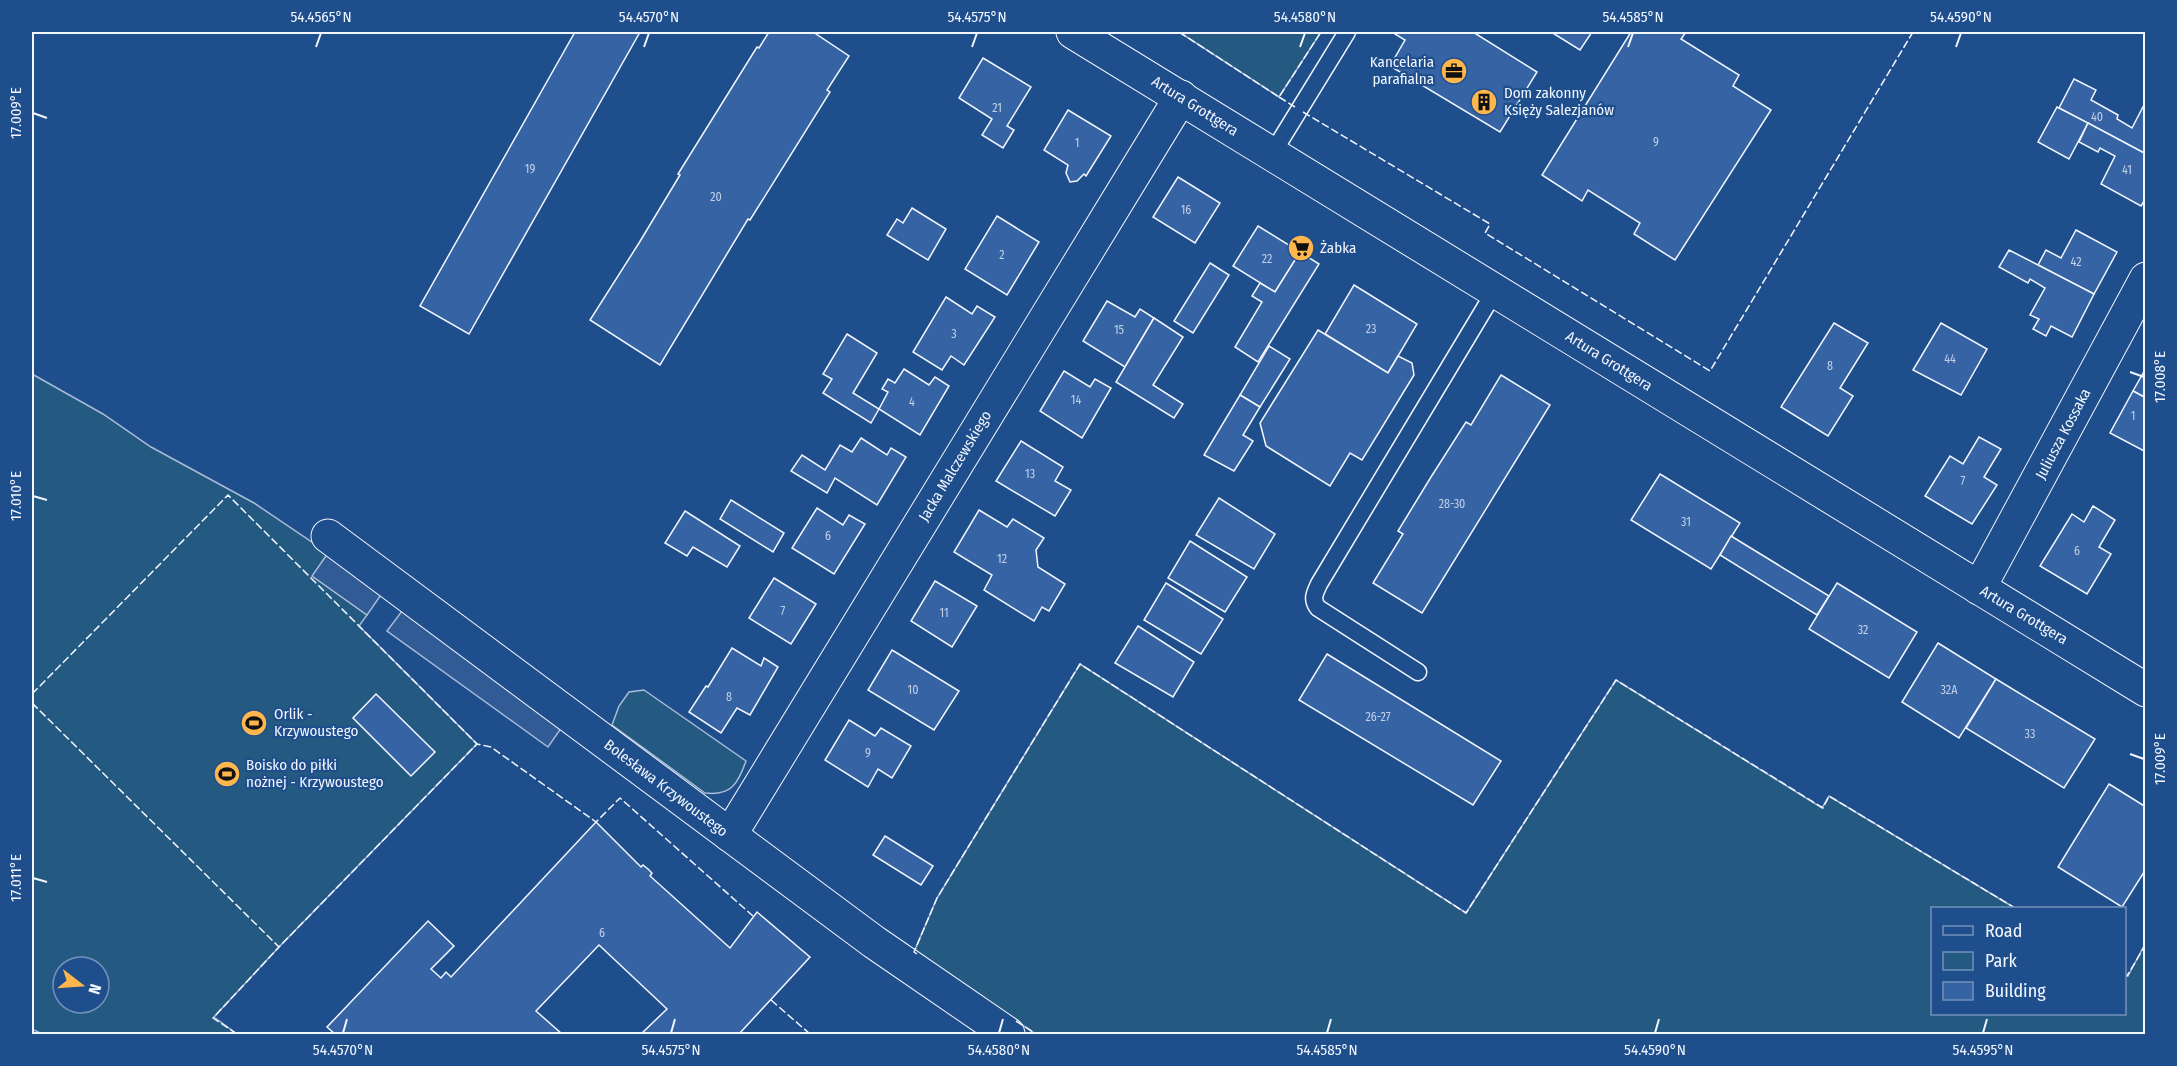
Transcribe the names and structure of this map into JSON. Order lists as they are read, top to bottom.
{
  "streets": {
    "street": [
      "Artura Grottgera",
      "Juliusza Kossaka",
      "Jacka Malczewskiego",
      "Bolesława Krzywoustego"
    ]
  },
  "crossings": [
    ["Artura Grottgera", "Juliusza Kossaka"],
    ["Artura Grottgera", "Jacka Malczewskiego"],
    ["Jacka Malczewskiego", "Bolesława Krzywoustego"]
  ],
  "places": {
    "office": ["Kancelaria parafialna"],
    "building": ["Dom zakonny Księży Salezjanów"],
    "supermarket": ["Żabka"],
    "sports": ["Orlik - Krzywoustego", "Boisko do piłki nożnej - Krzywoustego"]
  },
  "house_numbers": [
    "21",
    "40",
    "9",
    "1",
    "19",
    "41",
    "20",
    "16",
    "2",
    "22",
    "42",
    "23",
    "15",
    "3",
    "44",
    "8",
    "14",
    "4",
    "1",
    "13",
    "7",
    "28-30",
    "31",
    "6",
    "6",
    "12",
    "7",
    "11",
    "32",
    "10",
    "32A",
    "8",
    "26-27",
    "33",
    "9",
    "6"
  ],
  "legend": ["Road", "Park", "Building"],
  "north": "right",
  "coordinates": [
    "54.4565°N",
    "54.4570°N",
    "54.4575°N",
    "54.4580°N",
    "54.4585°N",
    "54.4590°N",
    "17.009°E",
    "17.008°E",
    "17.010°E",
    "17.011°E",
    "54.4595°N"
  ]
}
